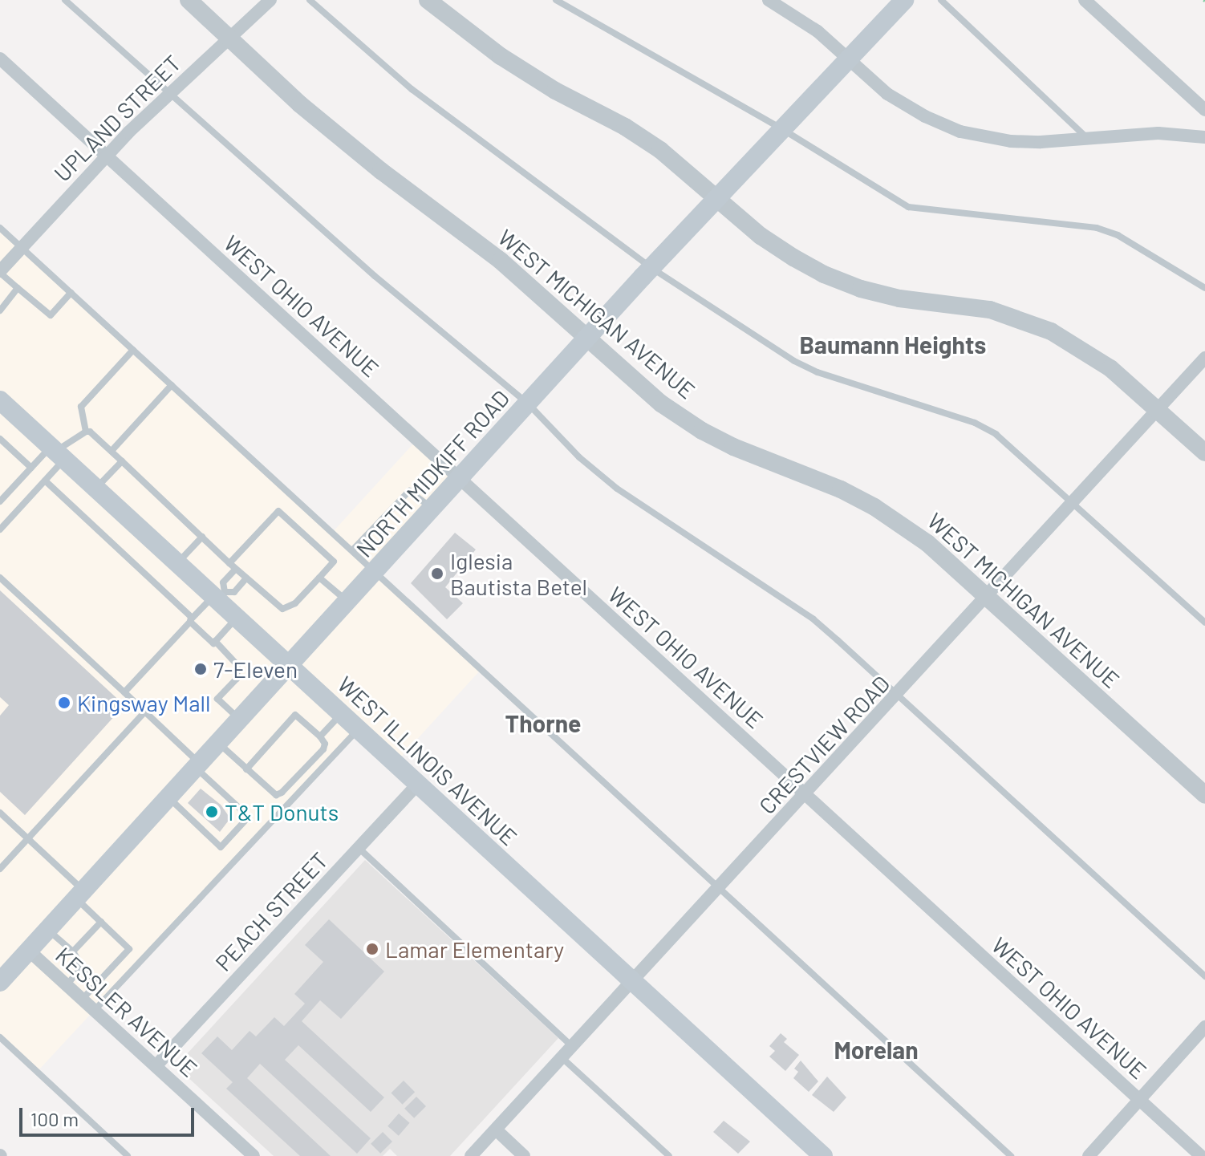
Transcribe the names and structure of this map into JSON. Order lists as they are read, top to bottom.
{
  "streets": {
    "main road": ["NORTH MIDKIFF ROAD", "WEST ILLINOIS AVENUE"],
    "street": [
      "UPLAND STREET",
      "WEST OHIO AVENUE",
      "WEST MICHIGAN AVENUE",
      "CRESTVIEW ROAD",
      "PEACH STREET",
      "KESSLER AVENUE"
    ]
  },
  "crossings": [
    ["UPLAND STREET", "WEST OHIO AVENUE"],
    ["UPLAND STREET", "WEST MICHIGAN AVENUE"],
    ["WEST OHIO AVENUE", "NORTH MIDKIFF ROAD"],
    ["WEST OHIO AVENUE", "CRESTVIEW ROAD"],
    ["WEST MICHIGAN AVENUE", "NORTH MIDKIFF ROAD"],
    ["WEST MICHIGAN AVENUE", "CRESTVIEW ROAD"],
    ["NORTH MIDKIFF ROAD", "WEST ILLINOIS AVENUE"],
    ["NORTH MIDKIFF ROAD", "KESSLER AVENUE"],
    ["CRESTVIEW ROAD", "WEST ILLINOIS AVENUE"],
    ["WEST ILLINOIS AVENUE", "PEACH STREET"],
    ["PEACH STREET", "KESSLER AVENUE"]
  ],
  "districts": ["Baumann Heights", "Thorne", "Morelan"],
  "places": [
    "Iglesia Bautista Betel",
    "7-Eleven",
    "Kingsway Mall",
    "T&T Donuts",
    "Lamar Elementary"
  ],
  "scale_bar": "100 m"
}
